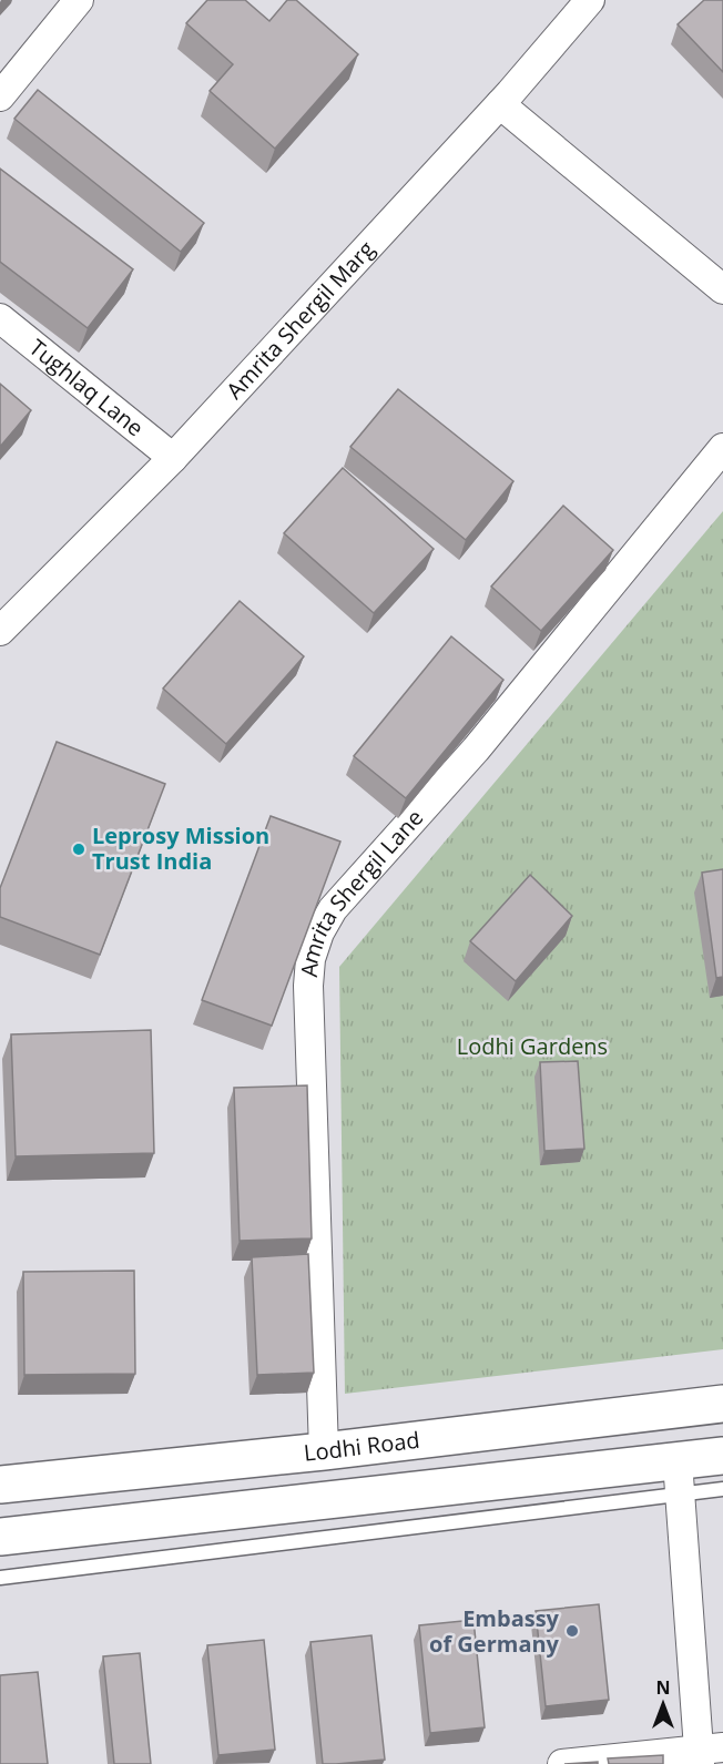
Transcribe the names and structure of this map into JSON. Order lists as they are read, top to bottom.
{
  "streets": {
    "main road": ["Lodhi Road"],
    "street": ["Amrita Shergil Marg", "Tughlaq Lane", "Amrita Shergil Lane"]
  },
  "crossings": [
    ["Amrita Shergil Marg", "Tughlaq Lane"],
    ["Amrita Shergil Lane", "Lodhi Road"]
  ],
  "parks": ["Lodhi Gardens"],
  "places": ["Leprosy Mission Trust India", "Embassy of Germany"],
  "north": "top"
}
